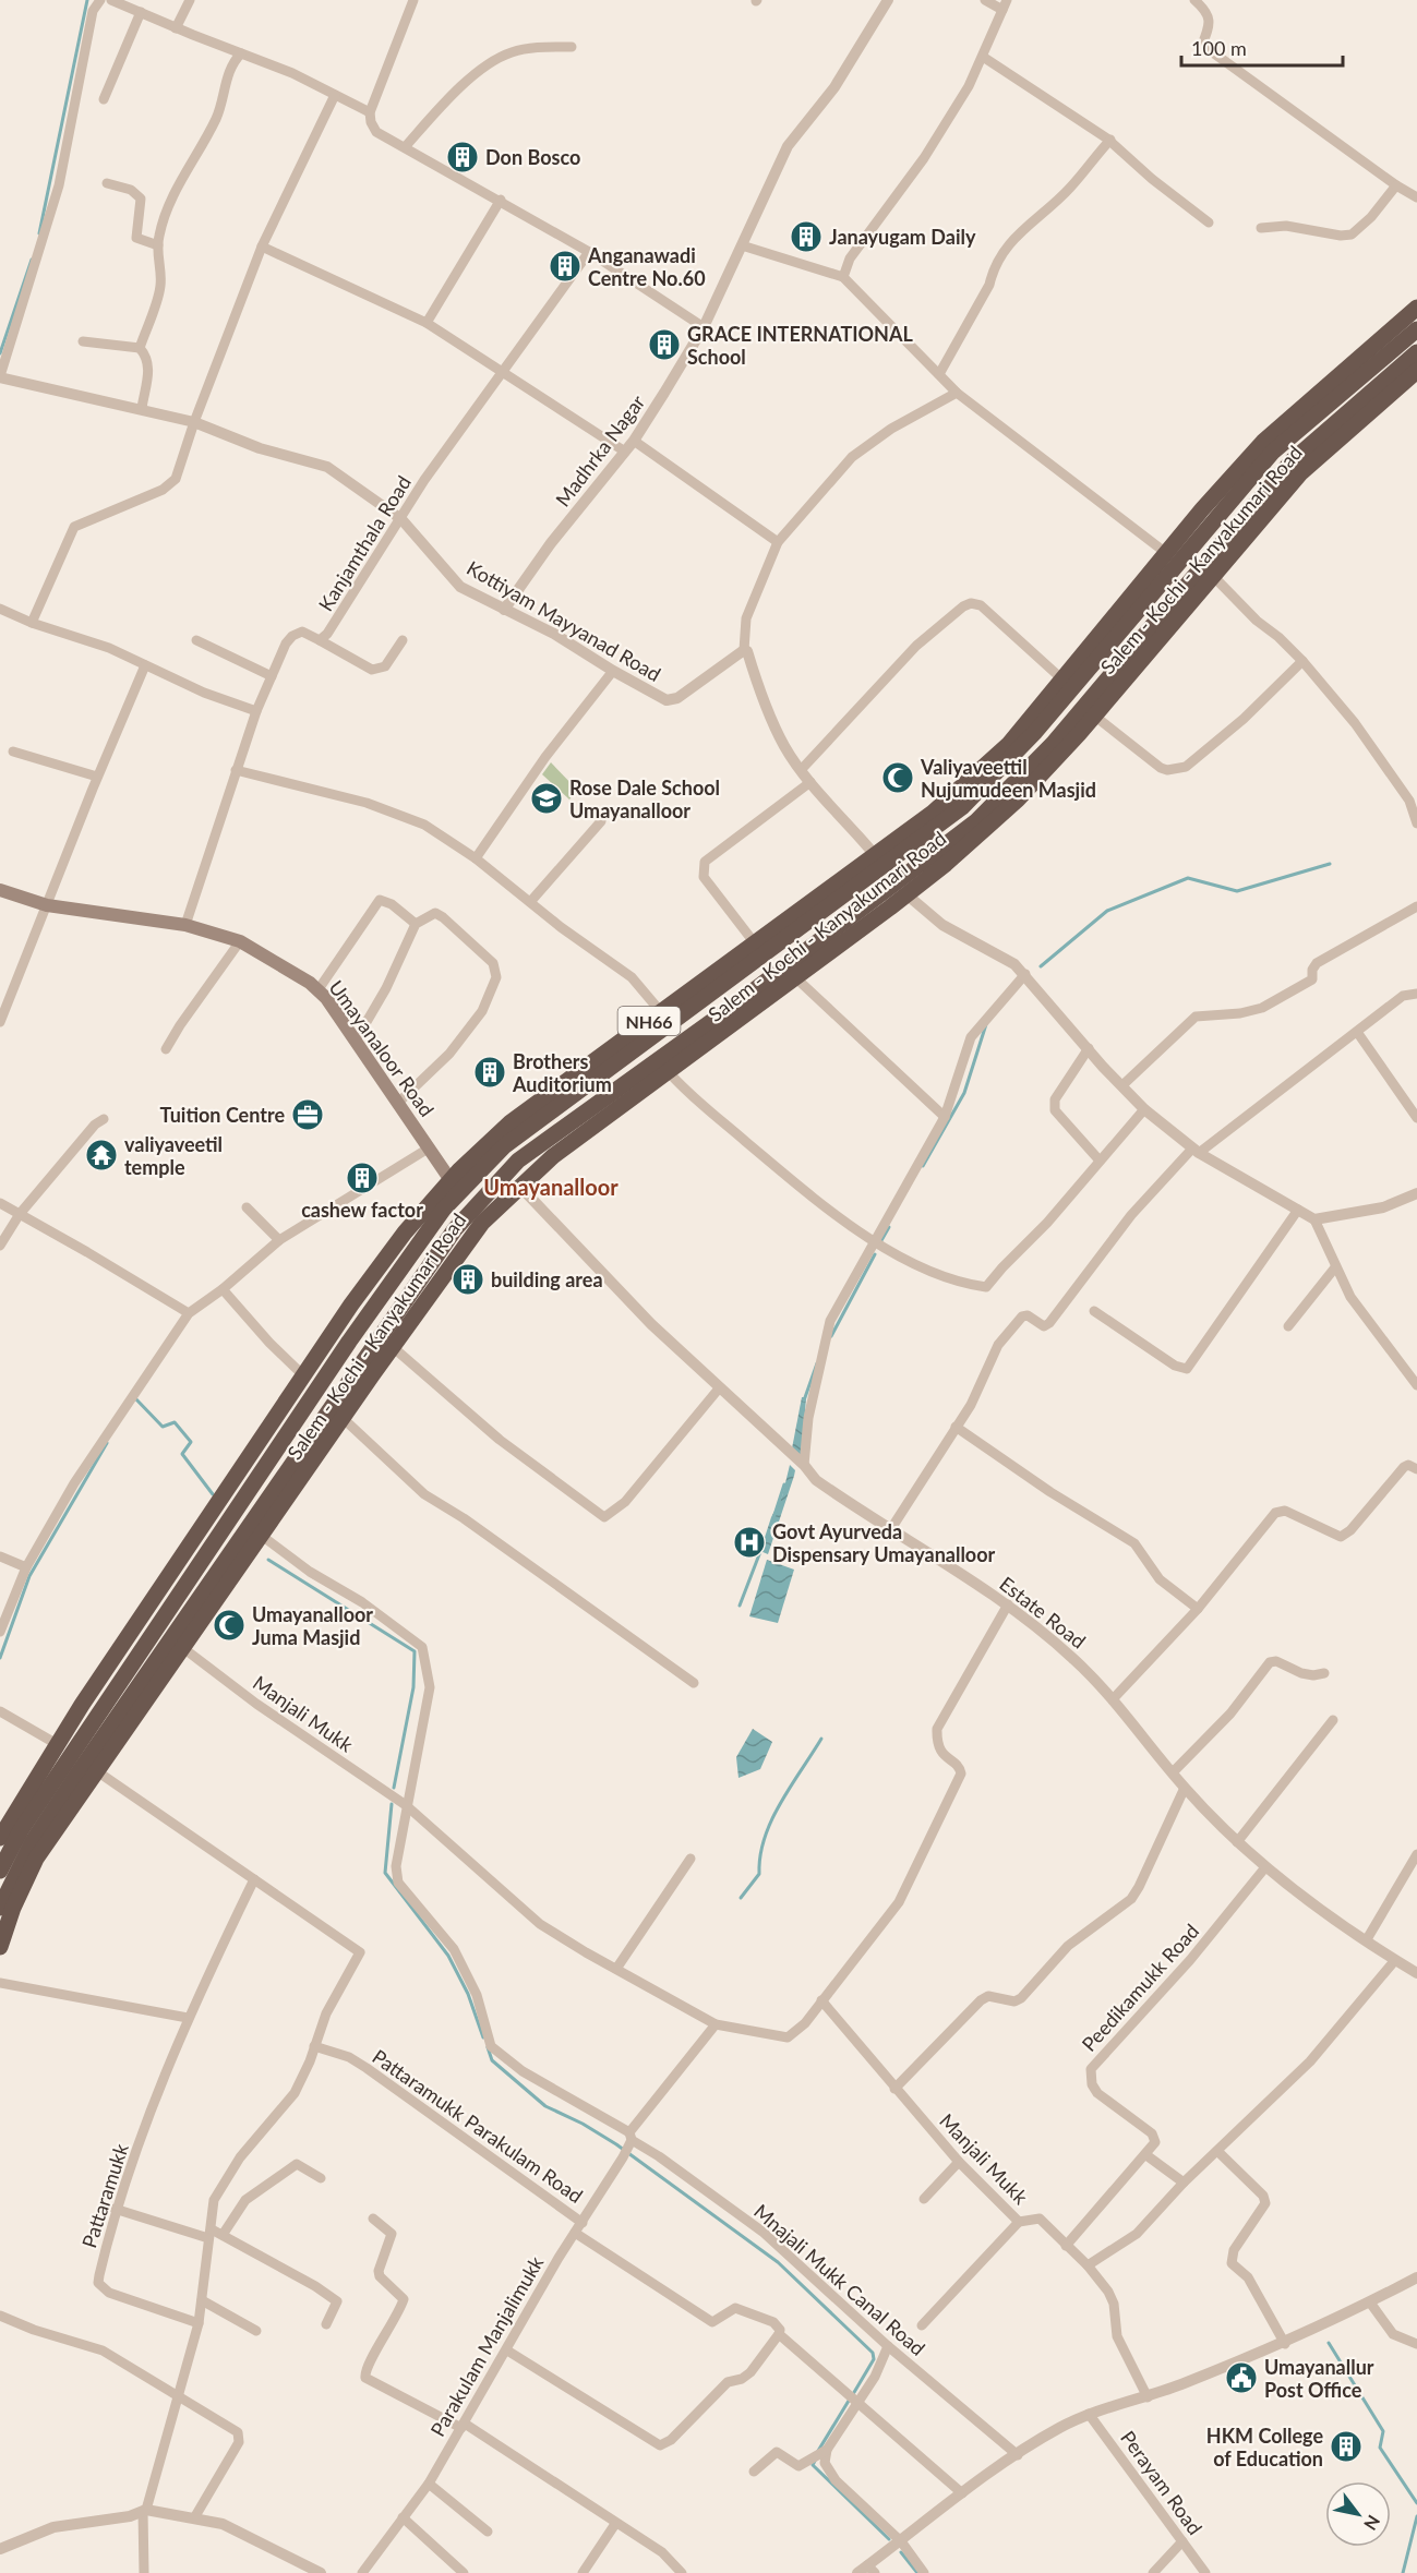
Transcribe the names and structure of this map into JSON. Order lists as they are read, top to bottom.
{
  "streets": {
    "highway": ["Salem - Kochi - Kanyakumari Road", "NH66"],
    "main road": ["Umayanaloor Road"],
    "street": [
      "Madhrka Nagar",
      "Kanjamthala Road",
      "Kottiyam Mayyanad Road",
      "Estate Road",
      "Manjali Mukk",
      "Peedikamukk Road",
      "Pattaramukk Parakulam Road",
      "Pattaramukk",
      "Mnajali Mukk Canal Road",
      "Parakulam Manjalimukk",
      "Perayam Road"
    ]
  },
  "crossings": [
    ["Madhrka Nagar", "Kottiyam Mayyanad Road"],
    ["Kanjamthala Road", "Kottiyam Mayyanad Road"],
    ["Kanjamthala Road", "Umayanaloor Road"],
    ["Salem - Kochi - Kanyakumari Road", "Umayanaloor Road"],
    ["Salem - Kochi - Kanyakumari Road", "Estate Road"],
    ["Salem - Kochi - Kanyakumari Road", "Manjali Mukk"],
    ["Salem - Kochi - Kanyakumari Road", "Mnajali Mukk Canal Road"],
    ["Estate Road", "Peedikamukk Road"],
    ["Manjali Mukk", "Mnajali Mukk Canal Road"],
    ["Manjali Mukk", "Parakulam Manjalimukk"],
    ["Pattaramukk Parakulam Road", "Parakulam Manjalimukk"],
    ["Mnajali Mukk Canal Road", "Parakulam Manjalimukk"]
  ],
  "districts": ["Umayanalloor"],
  "places": {
    "building": [
      "Don Bosco",
      "Janayugam Daily",
      "Anganawadi Centre No.60",
      "GRACE INTERNATIONAL School",
      "Brothers Auditorium",
      "cashew factor",
      "building area",
      "HKM College of Education"
    ],
    "mosque": ["Valiyaveettil Nujumudeen Masjid", "Umayanalloor Juma Masjid"],
    "school or university": ["Rose Dale School Umayanalloor"],
    "office": ["Tuition Centre"],
    "temple": ["valiyaveetil temple"],
    "hospital": ["Govt Ayurveda Dispensary Umayanalloor"],
    "public building": ["Umayanallur Post Office"]
  },
  "scale_bar": "100 m",
  "north": "bottom right"
}
